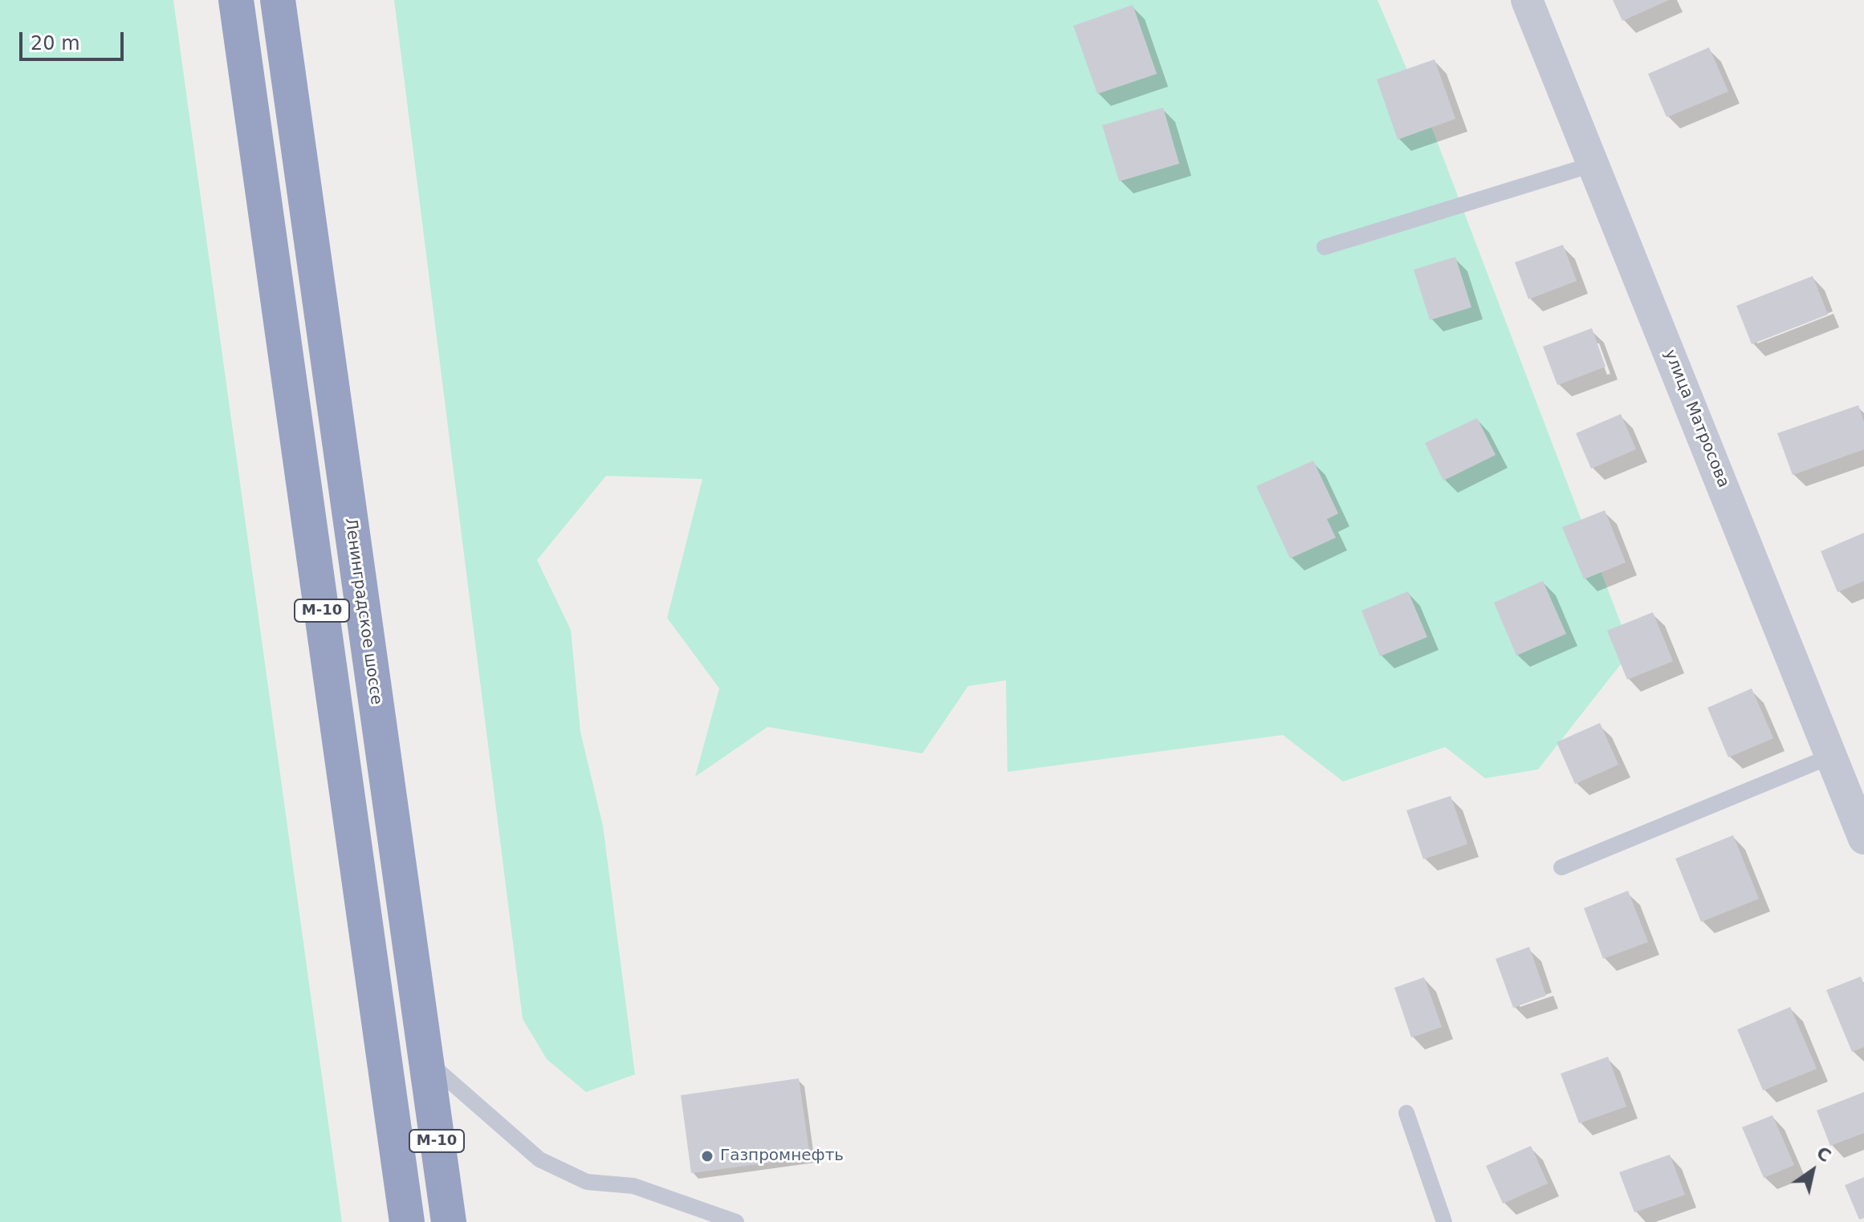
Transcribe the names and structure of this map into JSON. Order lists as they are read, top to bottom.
{
  "streets": {
    "highway": ["М-10", "Ленинградское шоссе"],
    "street": ["улица Матросова"]
  },
  "places": ["Газпромнефть"],
  "scale_bar": "20 m",
  "north": "top right"
}
